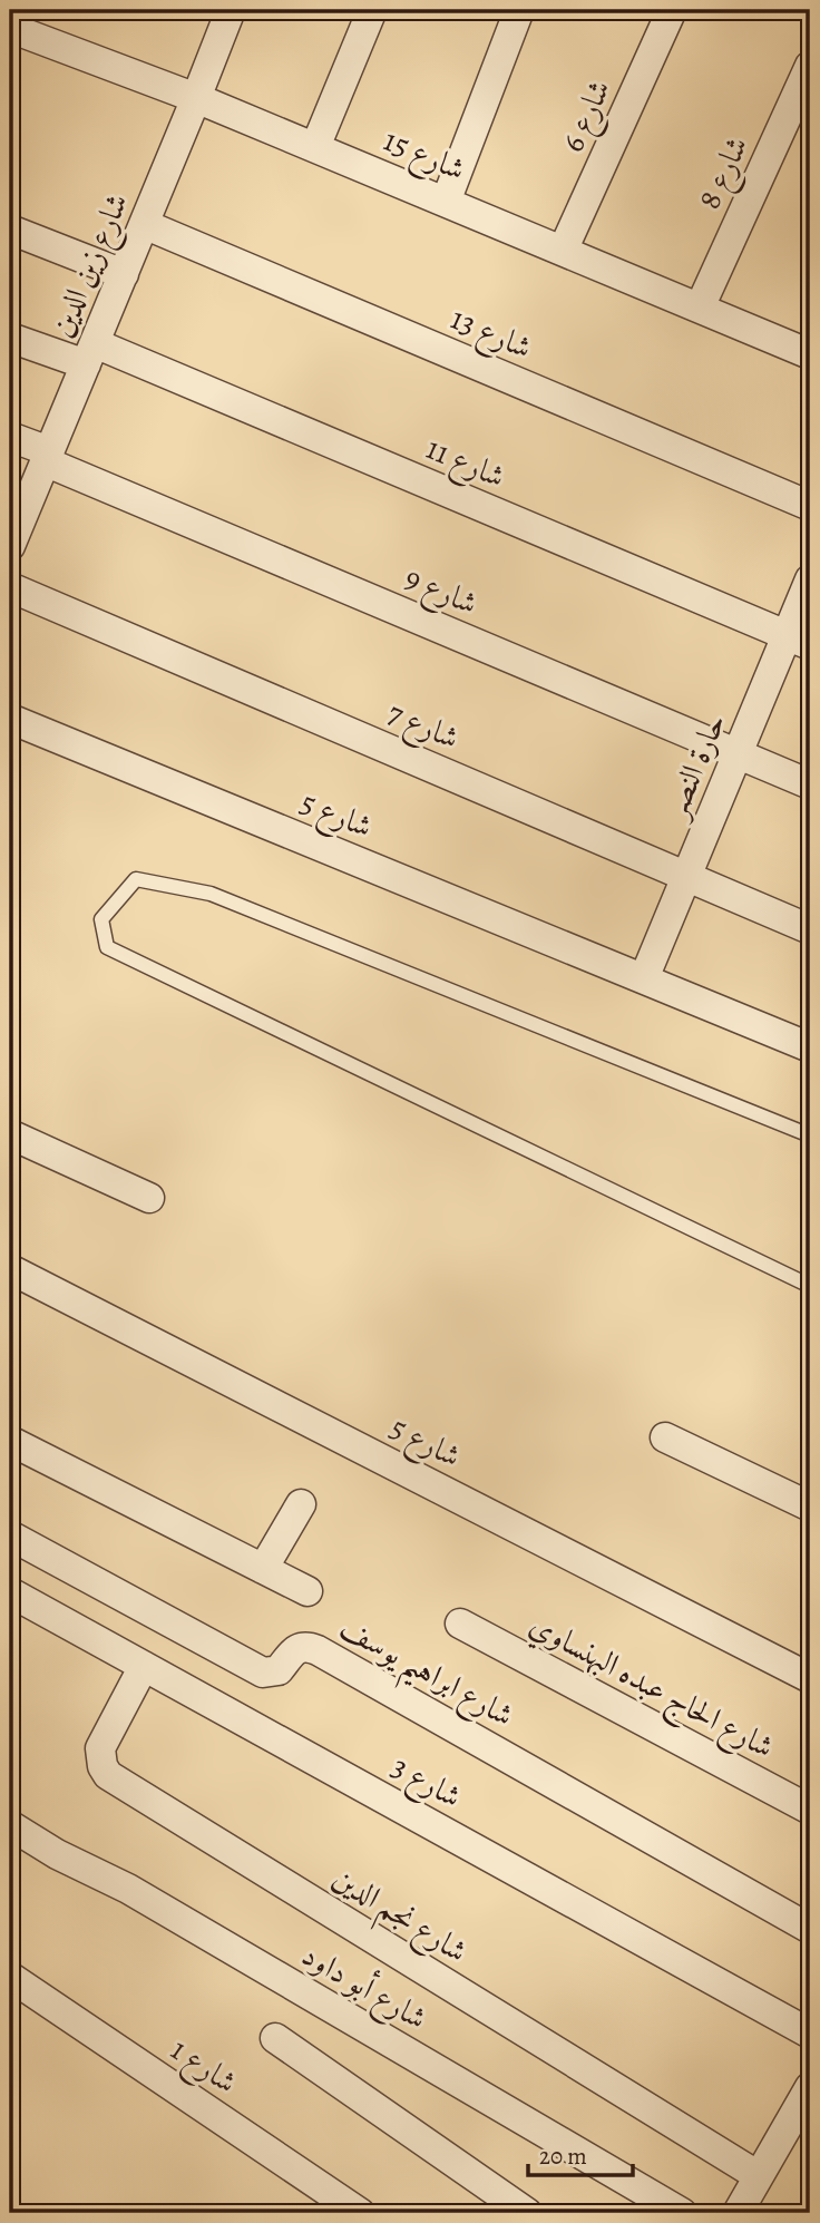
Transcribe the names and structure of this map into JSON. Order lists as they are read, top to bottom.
{
  "streets": {
    "street": [
      "شارع 6",
      "شارع 15",
      "شارع 8",
      "شارع زين الدين",
      "شارع 13",
      "شارع 11",
      "شارع 9",
      "شارع 7",
      "حارة النصر",
      "شارع 5",
      "شارع ابراهيم يوسف",
      "شارع الحاج عبده البهنساوي",
      "شارع 3",
      "شارع نجم الدين",
      "شارع أبو داود",
      "شارع 1"
    ]
  },
  "crossings": [
    ["شارع 6", "شارع 15"],
    ["شارع 15", "شارع 8"],
    ["شارع 15", "شارع زين الدين"],
    ["شارع زين الدين", "شارع 13"],
    ["شارع زين الدين", "شارع 11"],
    ["شارع زين الدين", "شارع 9"],
    ["شارع 11", "حارة النصر"],
    ["شارع 9", "حارة النصر"],
    ["شارع 7", "حارة النصر"],
    ["حارة النصر", "شارع 5"],
    ["شارع 3", "شارع نجم الدين"]
  ],
  "scale_bar": "20 m"
}
